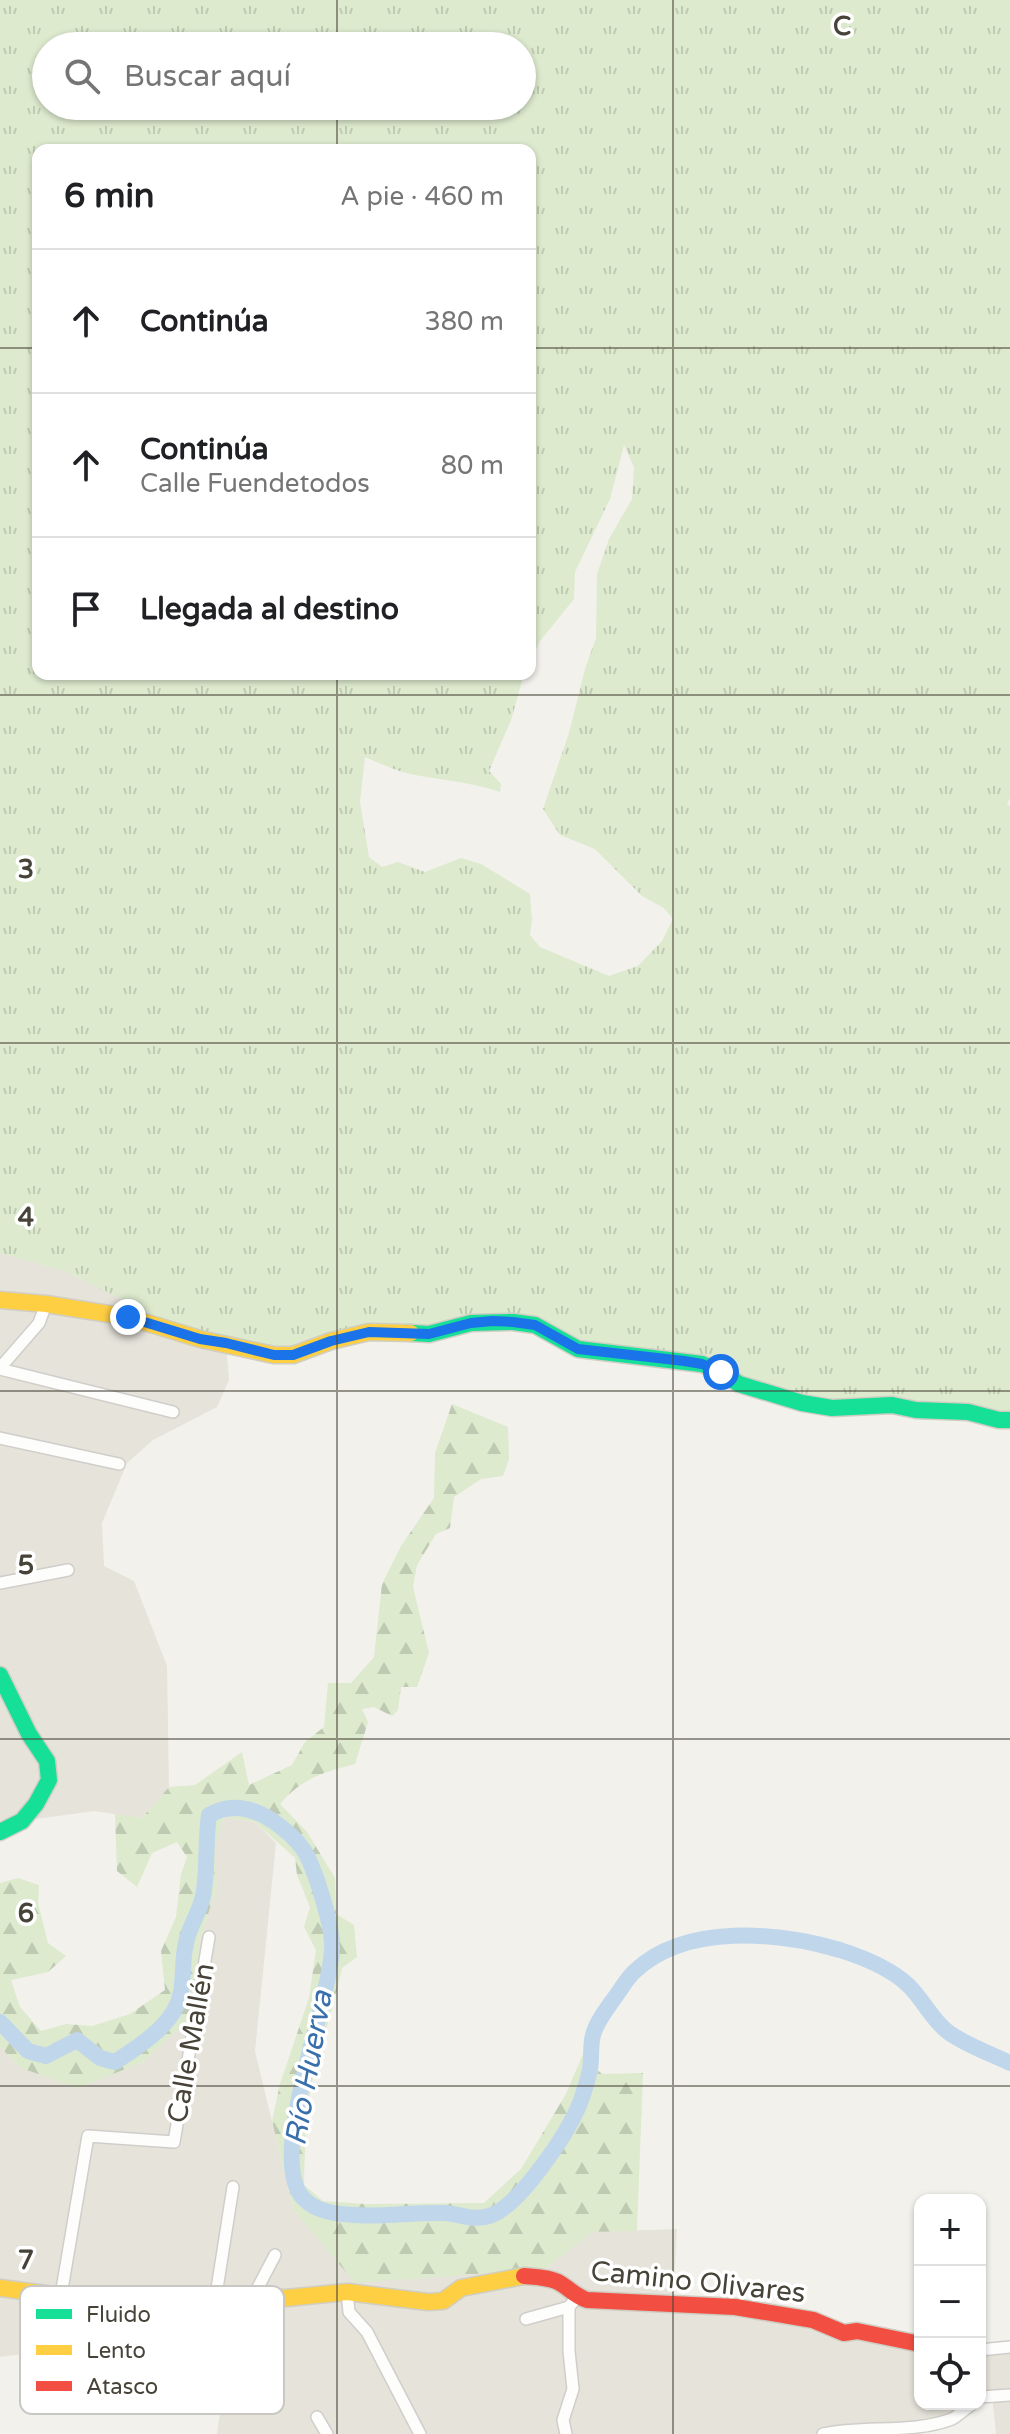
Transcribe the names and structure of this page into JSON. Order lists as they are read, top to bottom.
{
  "streets": {
    "street": ["Calle Mallén", "Camino Olivares"]
  },
  "water": ["Río Huerva"],
  "legend": ["Fluido", "Lento", "Atasco"],
  "page": {
    "search": "Buscar aquí",
    "heading": ["6 min", "A pie · 460 m"],
    "list": [
      ["Continúa", "380 m"],
      ["Continúa", "Calle Fuendetodos", "80 m"],
      "Llegada al destino"
    ],
    "map_buttons": ["+", "−"]
  },
  "grid": {
    "columns": ["C"],
    "rows": [
      "3",
      "4",
      "5",
      "6",
      "7"
    ]
  }
}
